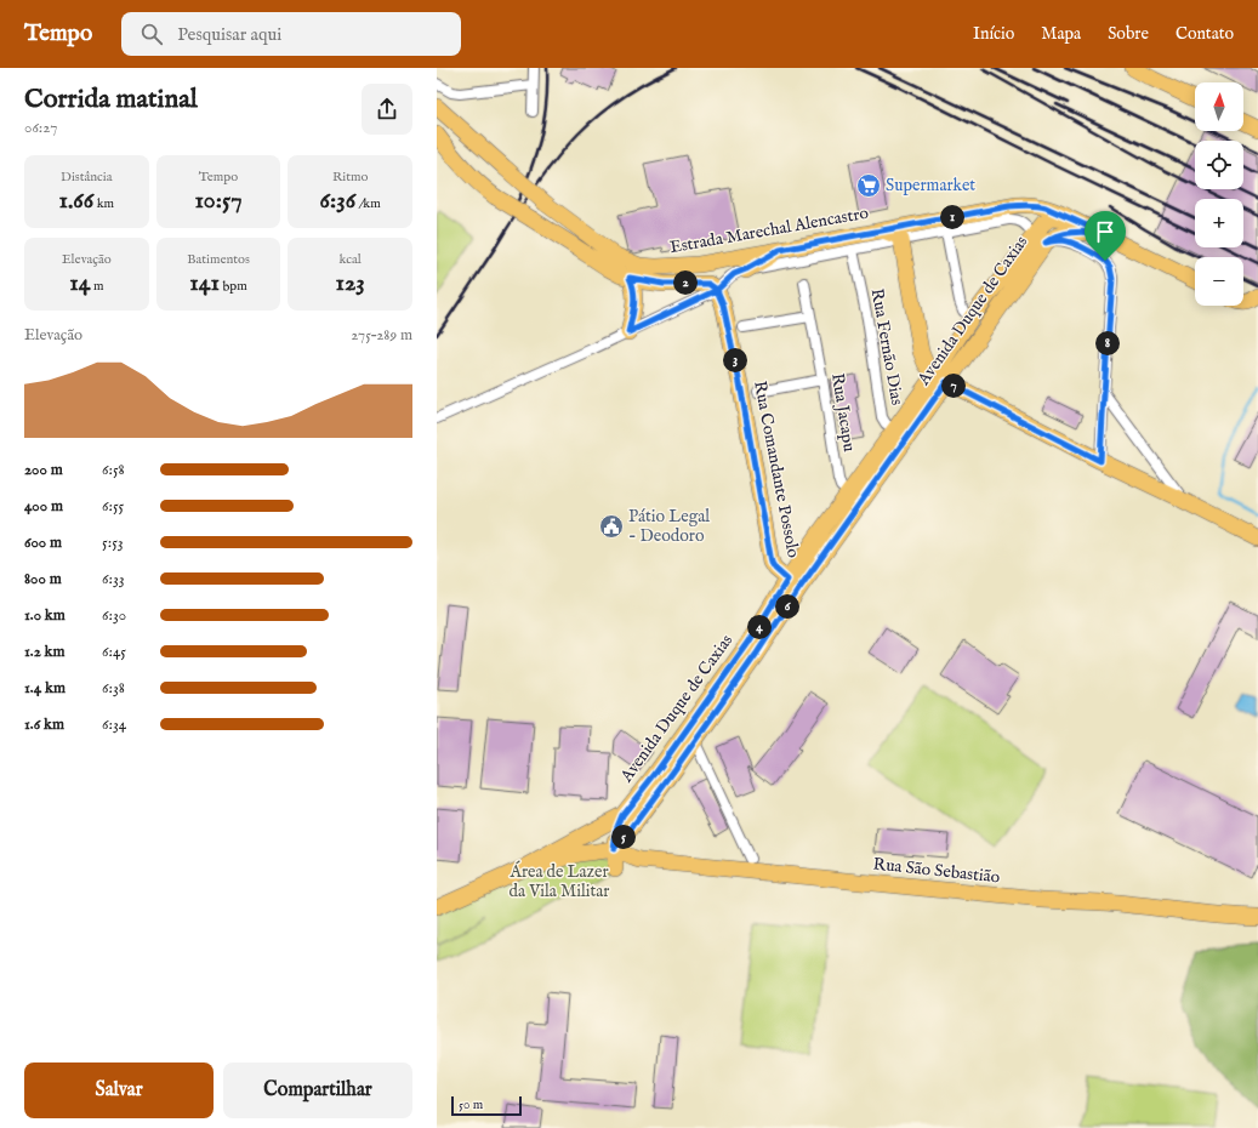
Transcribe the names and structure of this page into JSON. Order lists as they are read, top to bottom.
{
  "streets": {
    "main road": [
      "Estrada Marechal Alencastro",
      "Avenida Duque de Caxias",
      "Rua Comandante Possolo",
      "Rua São Sebastião"
    ],
    "street": ["Rua Fernão Dias", "Rua Jacapu"]
  },
  "crossings": [
    ["Estrada Marechal Alencastro", "Avenida Duque de Caxias"],
    ["Estrada Marechal Alencastro", "Rua Fernão Dias"],
    ["Estrada Marechal Alencastro", "Rua Comandante Possolo"],
    ["Avenida Duque de Caxias", "Rua Fernão Dias"],
    ["Avenida Duque de Caxias", "Rua Jacapu"],
    ["Avenida Duque de Caxias", "Rua Comandante Possolo"],
    ["Avenida Duque de Caxias", "Rua São Sebastião"]
  ],
  "parks": ["Área de Lazer da Vila Militar"],
  "places": {
    "supermarket": ["Supermarket"],
    "public building": ["Pátio Legal - Deodoro"]
  },
  "scale_bar": "50 m",
  "north": "top",
  "page": {
    "header": "Tempo",
    "search": "Pesquisar aqui",
    "nav": [
      "Início",
      "Mapa",
      "Sobre",
      "Contato"
    ],
    "heading": ["Corrida matinal", "06:27"],
    "map_buttons": ["+", "−"],
    "stats": [
      ["Distância", "1.66 km"],
      ["Tempo", "10:57"],
      ["Ritmo", "6:36 /km"],
      ["Elevação", "14 m"],
      ["Batimentos", "141 bpm"],
      ["kcal", "123"]
    ],
    "pins": [
      "1",
      "2",
      "8",
      "3",
      "7",
      "6",
      "4",
      "5"
    ],
    "chart": ["Elevação", "275–289 m"],
    "list": [
      {
        "name": "200 m",
        "note": "6:58"
      },
      {
        "name": "400 m",
        "note": "6:55"
      },
      {
        "name": "600 m",
        "note": "5:53"
      },
      {
        "name": "800 m",
        "note": "6:33"
      },
      {
        "name": "1.0 km",
        "note": "6:30"
      },
      {
        "name": "1.2 km",
        "note": "6:45"
      },
      {
        "name": "1.4 km",
        "note": "6:38"
      },
      {
        "name": "1.6 km",
        "note": "6:34"
      }
    ],
    "buttons": ["Salvar", "Compartilhar"],
    "scale": "50 m"
  }
}
